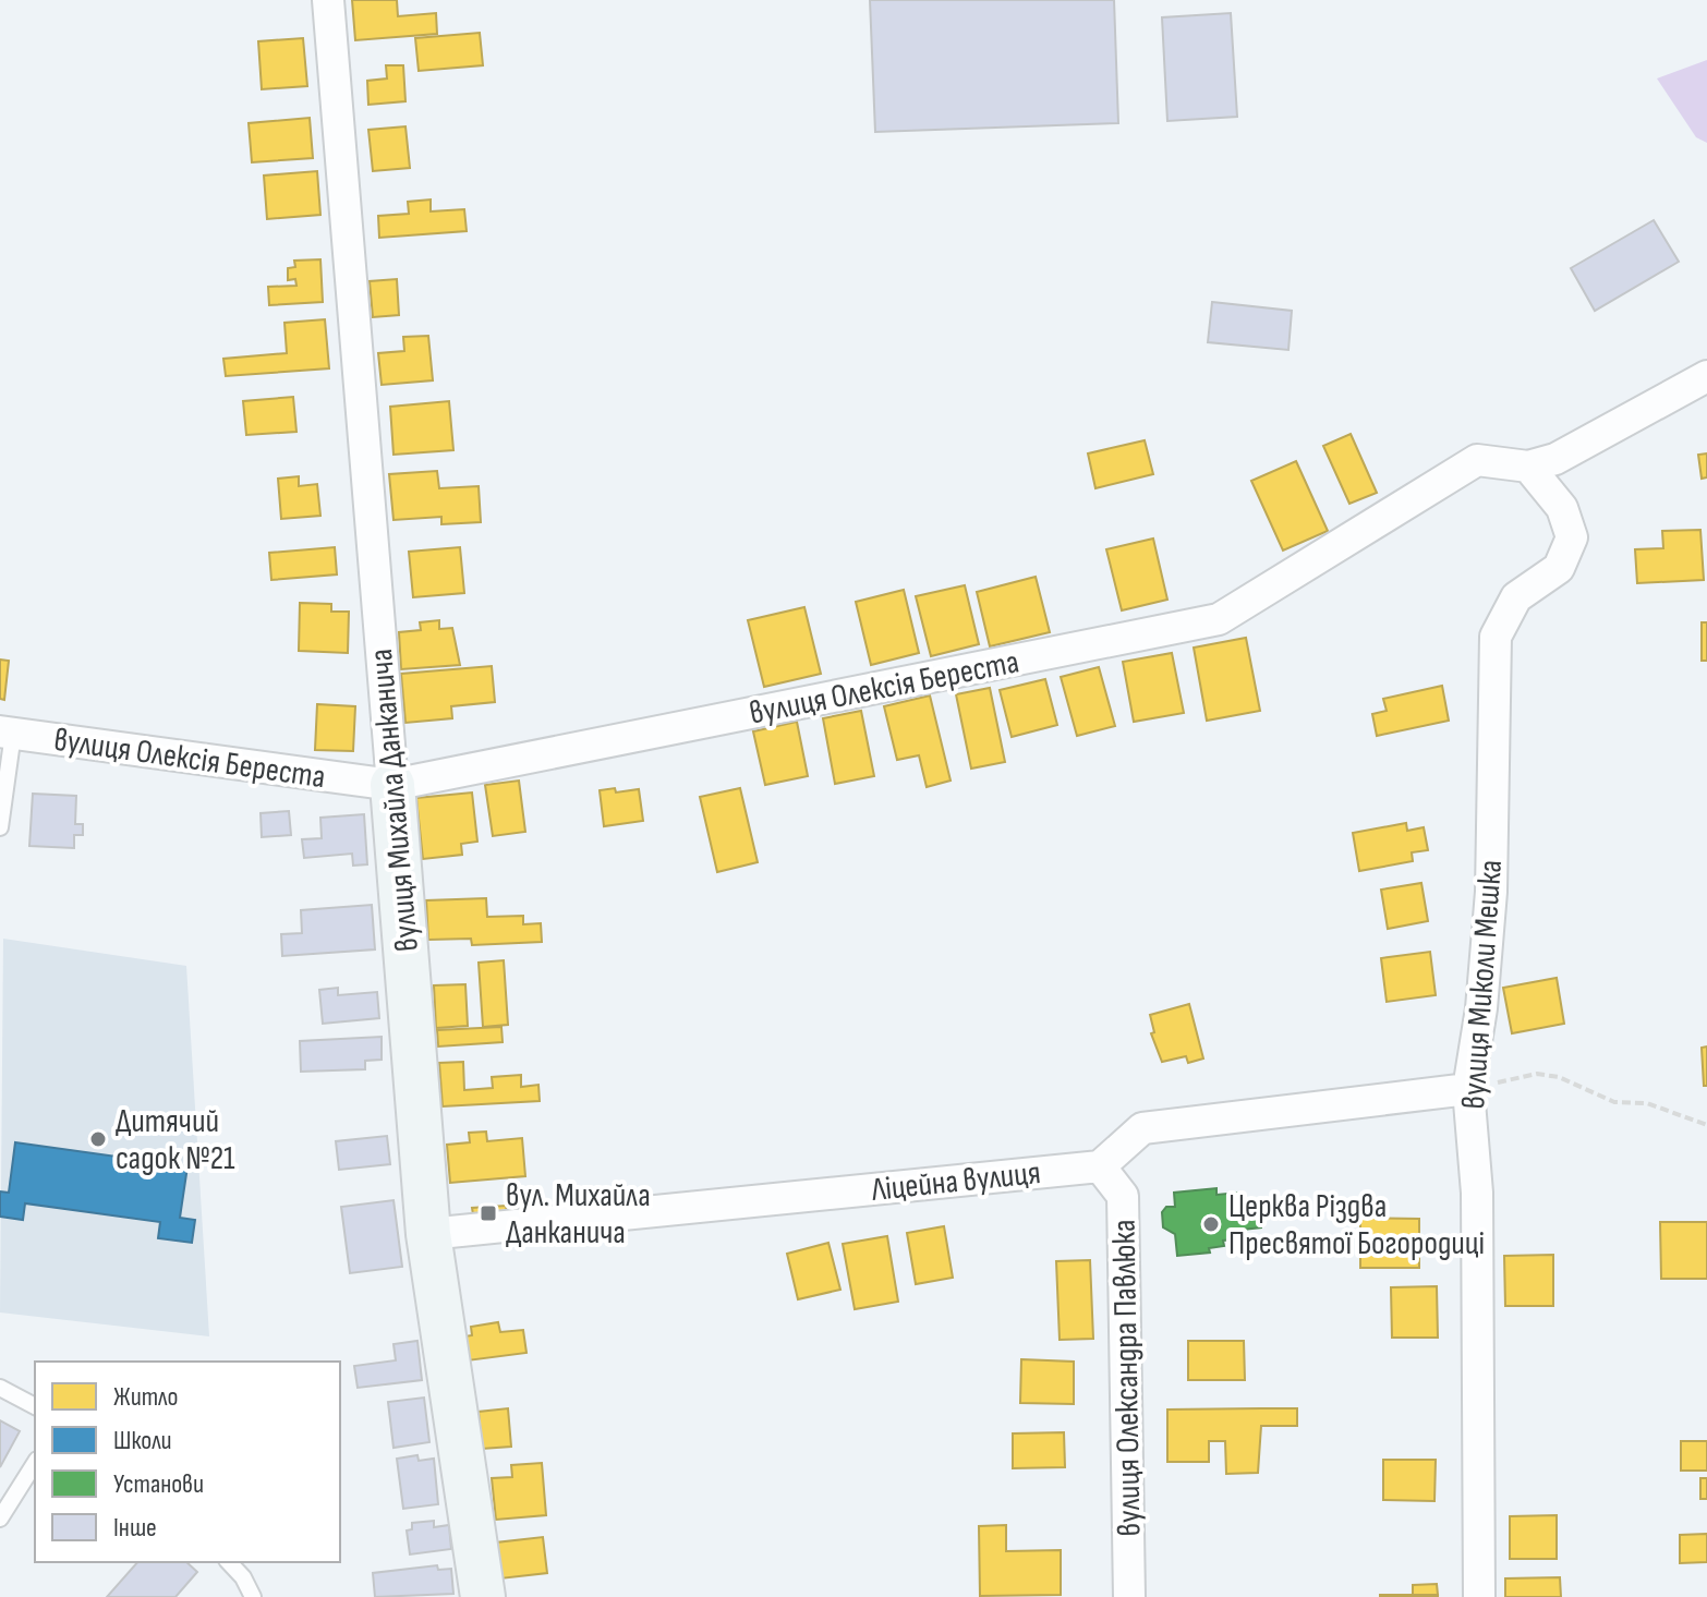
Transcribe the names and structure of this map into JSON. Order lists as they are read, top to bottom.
{
  "streets": {
    "street": [
      "вулиця Олексія Береста",
      "вулиця Михайла Данканича",
      "вулиця Миколи Мешка",
      "Ліцейна вулиця",
      "вулиця Олександра Павлюка"
    ]
  },
  "crossings": [
    ["вулиця Олексія Береста", "вулиця Михайла Данканича"],
    ["вулиця Олексія Береста", "вулиця Миколи Мешка"],
    ["вулиця Михайла Данканича", "Ліцейна вулиця"],
    ["Ліцейна вулиця", "вулиця Олександра Павлюка"]
  ],
  "places": {
    "other": ["Дитячий садок №21", "Церква Різдва Пресвятої Богородиці"],
    "transit": ["вул. Михайла Данканича"]
  },
  "legend": [
    "Житло",
    "Школи",
    "Установи",
    "Інше"
  ]
}
